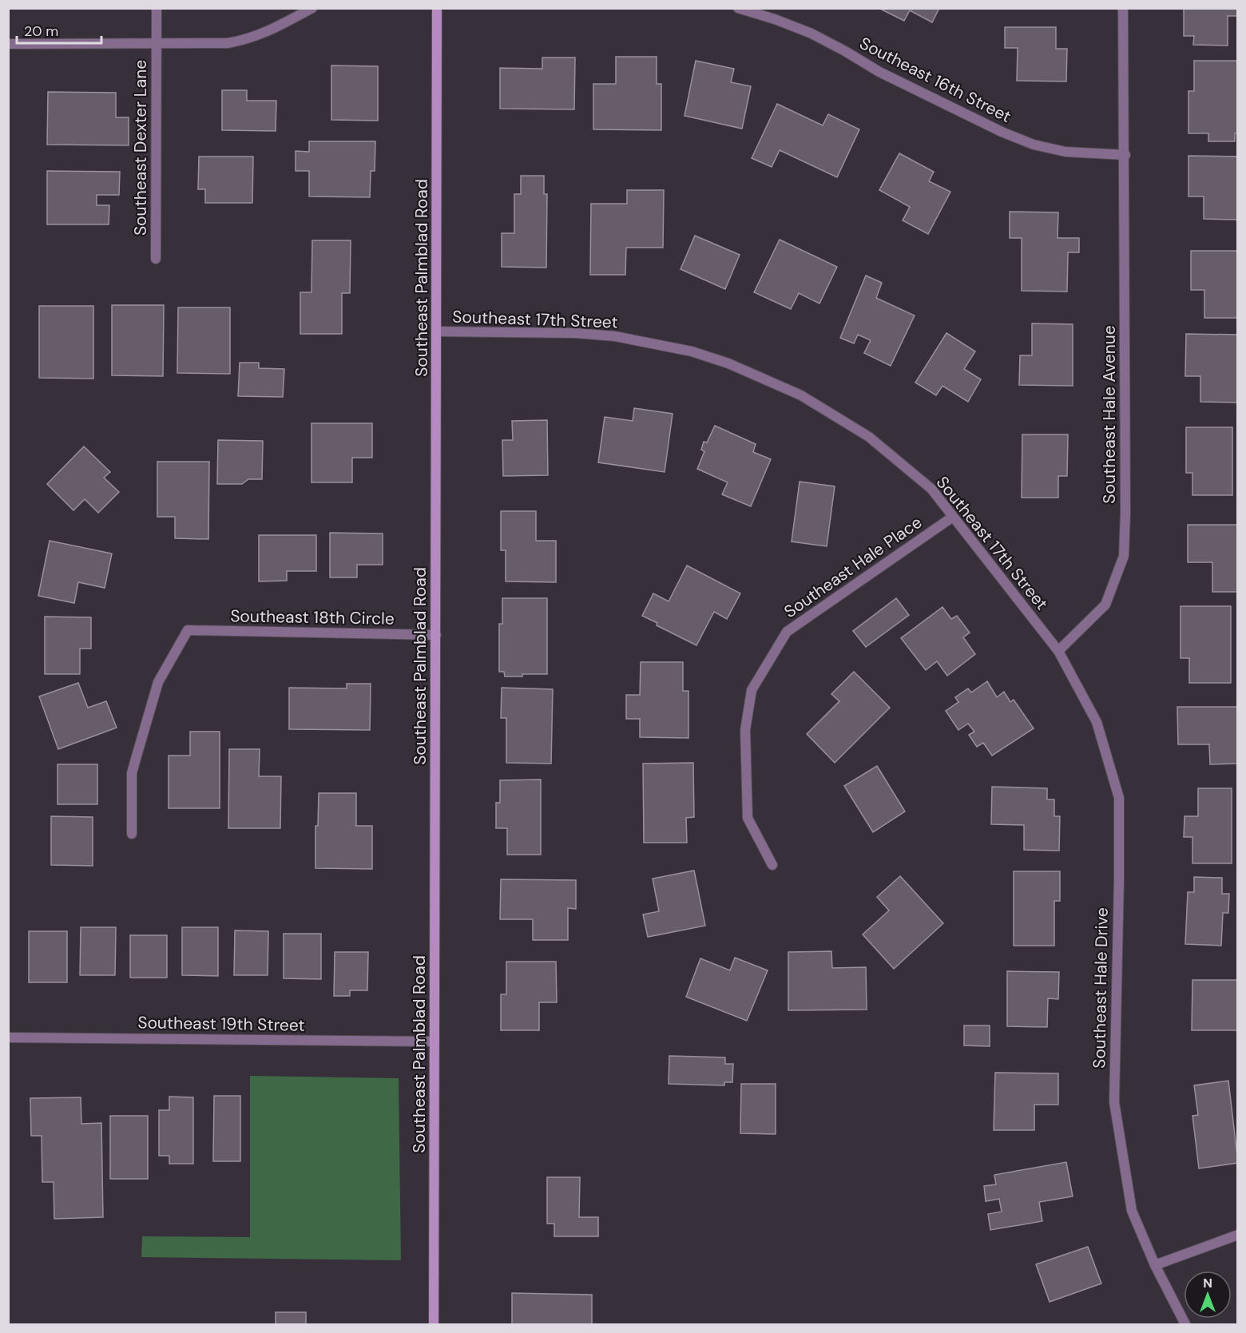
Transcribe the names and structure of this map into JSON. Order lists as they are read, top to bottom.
{
  "streets": {
    "street": [
      "Southeast 16th Street",
      "Southeast Dexter Lane",
      "Southeast Palmblad Road",
      "Southeast 17th Street",
      "Southeast Hale Avenue",
      "Southeast Hale Place",
      "Southeast 18th Circle",
      "Southeast Hale Drive",
      "Southeast 19th Street"
    ]
  },
  "crossings": [
    ["Southeast 16th Street", "Southeast Hale Avenue"],
    ["Southeast Palmblad Road", "Southeast 17th Street"],
    ["Southeast Palmblad Road", "Southeast 18th Circle"],
    ["Southeast Palmblad Road", "Southeast 19th Street"],
    ["Southeast 17th Street", "Southeast Hale Avenue"],
    ["Southeast 17th Street", "Southeast Hale Place"],
    ["Southeast 17th Street", "Southeast Hale Drive"],
    ["Southeast Hale Avenue", "Southeast Hale Drive"]
  ],
  "scale_bar": "20 m",
  "north": "top"
}
